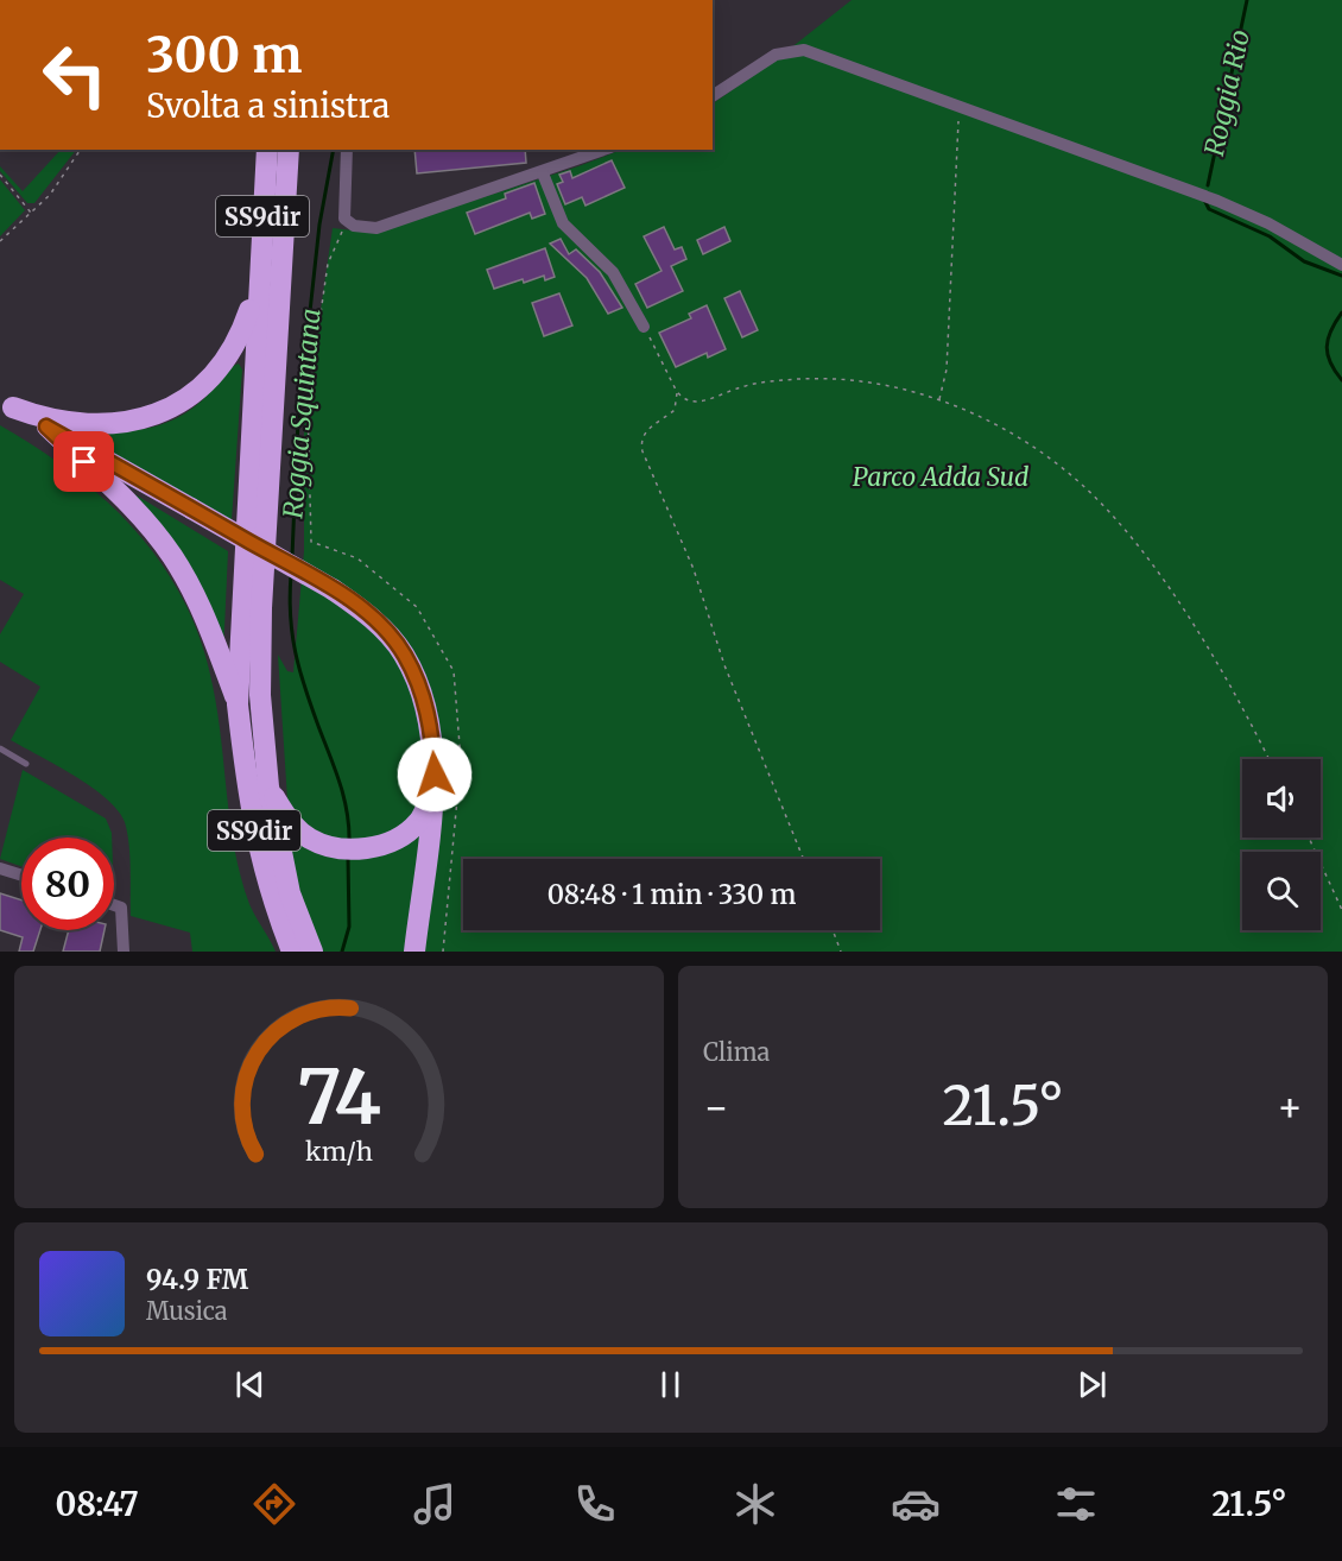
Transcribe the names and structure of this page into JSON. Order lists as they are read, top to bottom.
{
  "streets": {
    "highway": ["SS9dir"]
  },
  "water": ["Roggia Rio", "Roggia Squintana"],
  "parks": ["Parco Adda Sud"],
  "page": {
    "turn": ["300 m", "Svolta a sinistra"],
    "limit": "80",
    "trip": "08:48 · 1 min · 330 m",
    "tile": "Clima",
    "heat": ["−", "21.5°", "+"],
    "song": ["94.9 FM", "Musica"],
    "tabs": ["08:47", "21.5°"],
    "gauge": ["74", "km/h"]
  }
}
